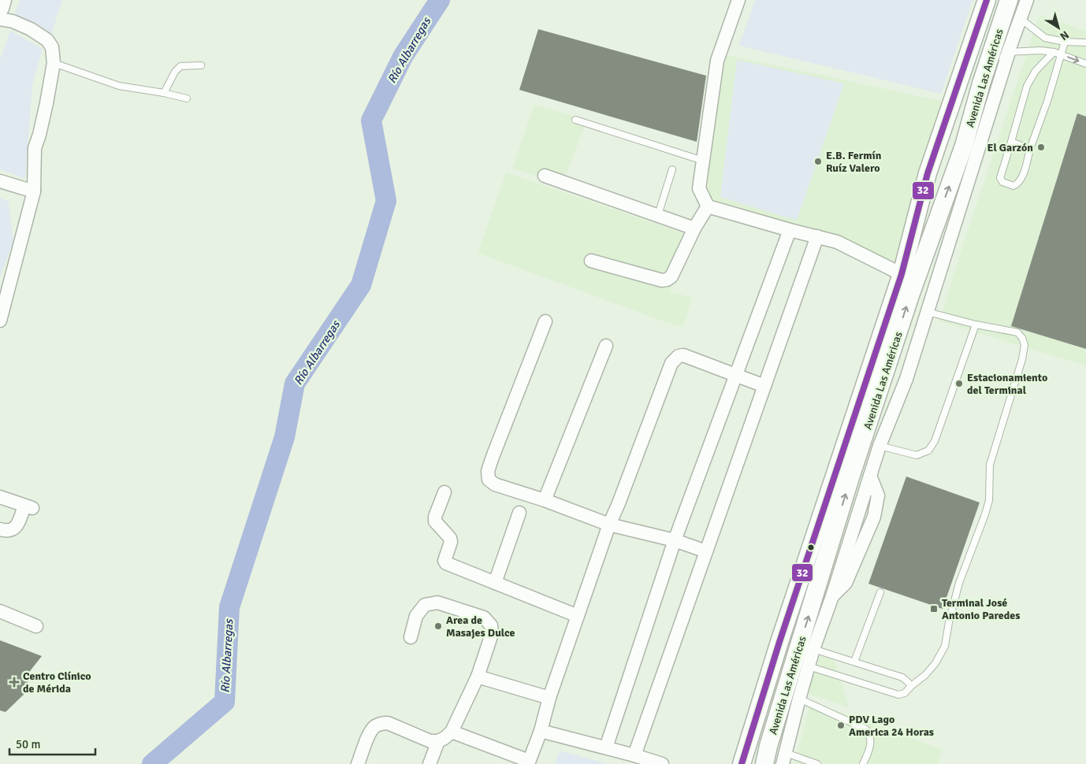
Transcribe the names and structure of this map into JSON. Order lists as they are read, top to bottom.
{
  "streets": {
    "street": ["Avenida Las Américas"]
  },
  "water": ["Río Albarregas"],
  "places": {
    "other": [
      "El Garzón",
      "E.B. Fermín Ruíz Valero",
      "Estacionamiento del Terminal",
      "Area de Masajes Dulce",
      "PDV Lago America 24 Horas"
    ],
    "transit": ["Terminal José Antonio Paredes"],
    "health": ["Centro Clínico de Mérida"]
  },
  "lines": ["transit line 32"],
  "scale_bar": "50 m",
  "north": "bottom right"
}
